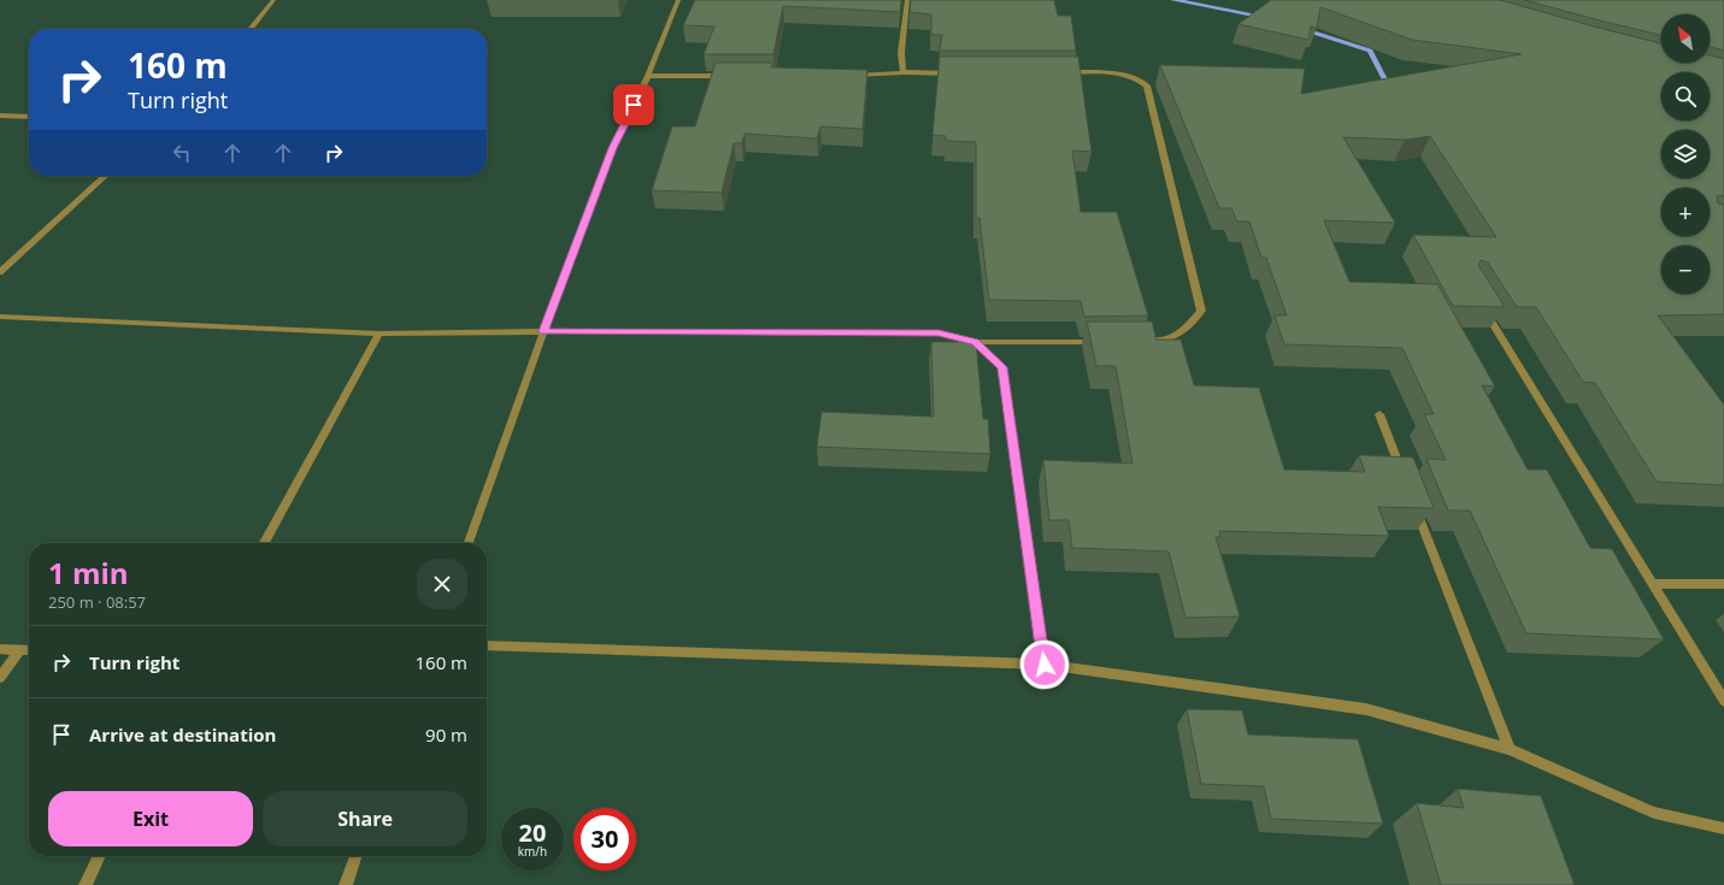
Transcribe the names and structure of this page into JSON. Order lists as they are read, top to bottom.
{
  "north": "top left",
  "page": {
    "map_buttons": ["+", "−"],
    "turn": ["160 m", "Turn right"],
    "heading": ["1 min", "250 m · 08:57"],
    "list": [
      {
        "name": "Turn right",
        "value": "160 m"
      },
      {
        "name": "Arrive at destination",
        "value": "90 m"
      }
    ],
    "buttons": ["Exit", "Share"],
    "speed": "20 km/h",
    "limit": "30"
  }
}
